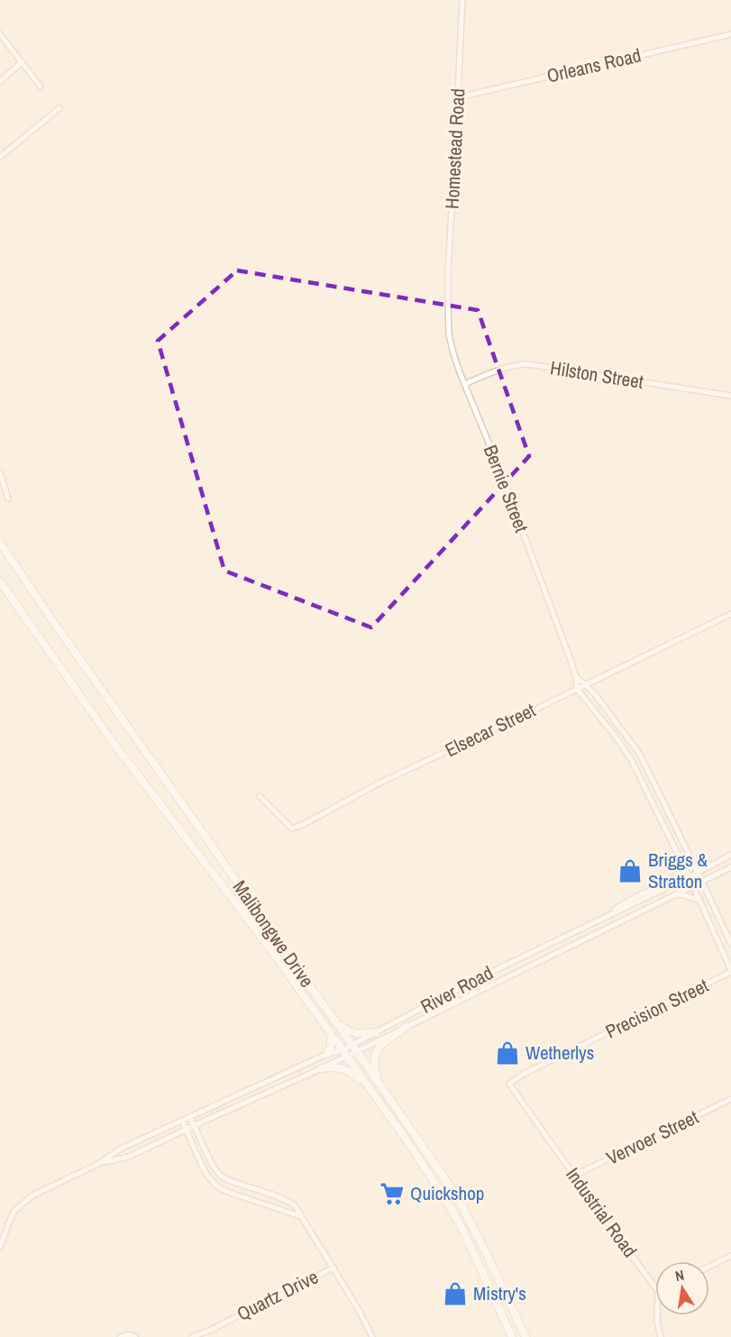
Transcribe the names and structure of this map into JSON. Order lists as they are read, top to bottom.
{
  "streets": {
    "main road": ["Malibongwe Drive"],
    "street": [
      "Orleans Road",
      "Homestead Road",
      "Hilston Street",
      "Bernie Street",
      "Elsecar Street",
      "River Road",
      "Precision Street",
      "Vervoer Street",
      "Industrial Road",
      "Quartz Drive"
    ]
  },
  "crossings": [
    ["Orleans Road", "Homestead Road"],
    ["Homestead Road", "Bernie Street"],
    ["Hilston Street", "Bernie Street"],
    ["Bernie Street", "Elsecar Street"],
    ["Malibongwe Drive", "River Road"],
    ["Precision Street", "Industrial Road"],
    ["Vervoer Street", "Industrial Road"]
  ],
  "places": {
    "shop": ["Briggs & Stratton", "Wetherlys", "Mistry's"],
    "supermarket": ["Quickshop"]
  },
  "north": "top"
}
